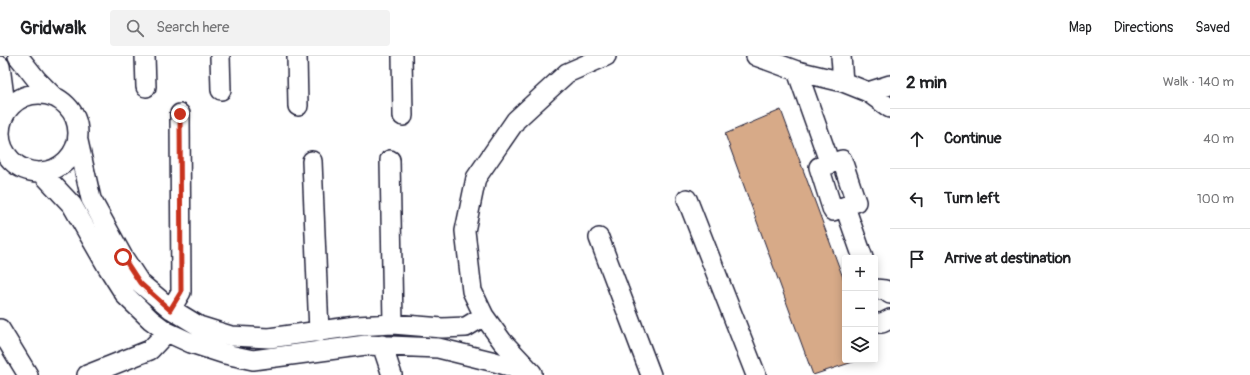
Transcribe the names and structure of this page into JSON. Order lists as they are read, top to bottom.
{
  "page": {
    "header": "Gridwalk",
    "search": "Search here",
    "nav": ["Map", "Directions", "Saved"],
    "heading": ["2 min", "Walk · 140 m"],
    "list": [
      ["Continue", "40 m"],
      ["Turn left", "100 m"],
      "Arrive at destination"
    ],
    "map_buttons": ["+", "−"]
  }
}
